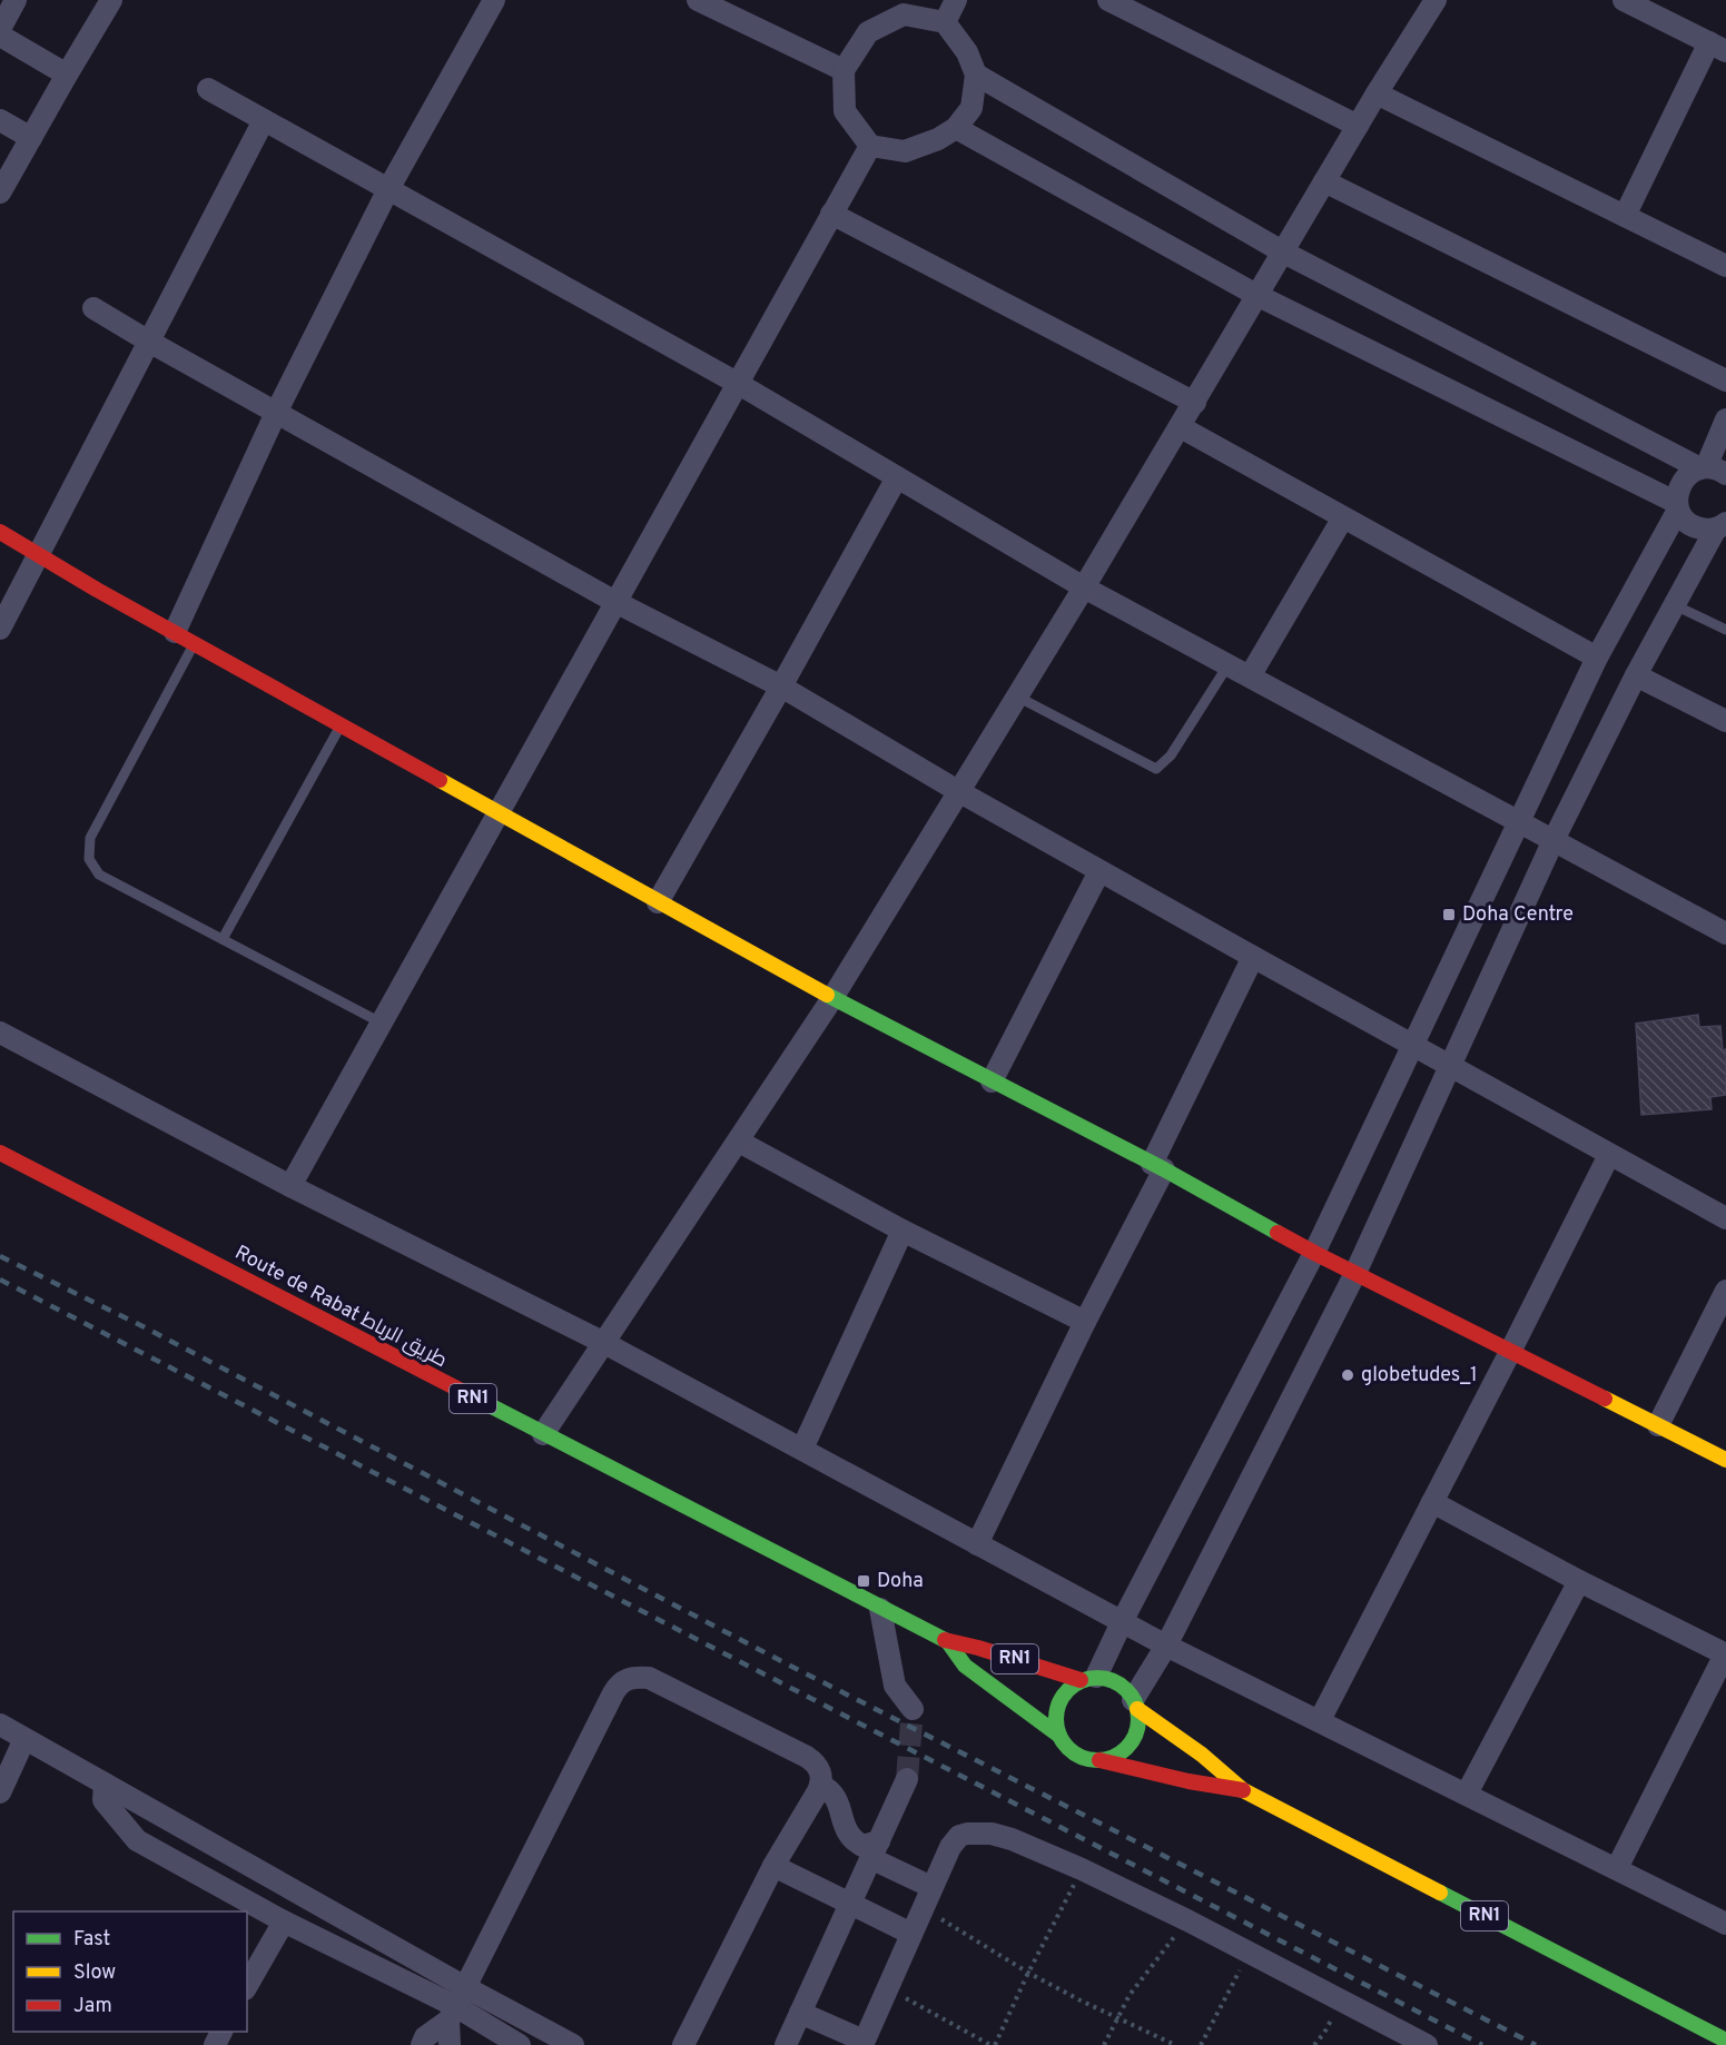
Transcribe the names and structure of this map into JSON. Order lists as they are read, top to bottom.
{
  "streets": {
    "main road": ["Route de Rabat طريق الرباط", "RN1"]
  },
  "crossings": [
    ["Route de Rabat طريق الرباط", "RN1"]
  ],
  "places": {
    "transit": ["Doha Centre", "Doha"],
    "other": ["globetudes_1"]
  },
  "legend": ["Fast", "Slow", "Jam"]
}
